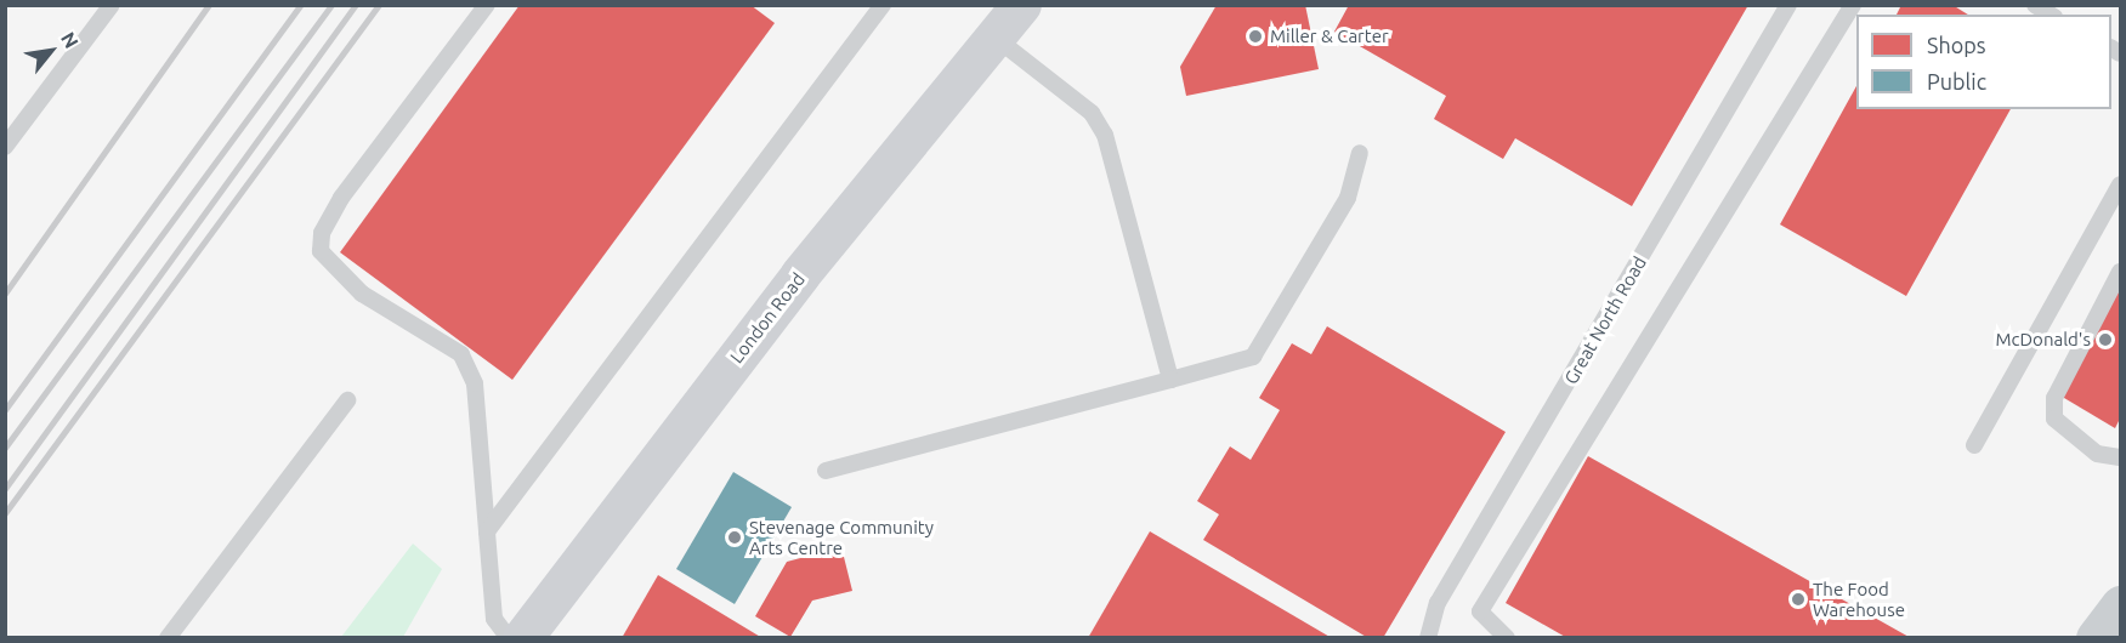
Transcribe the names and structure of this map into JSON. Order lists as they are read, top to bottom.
{
  "streets": {
    "main road": ["London Road"],
    "lane": ["Great North Road"]
  },
  "places": [
    "Miller & Carter",
    "McDonald's",
    "Stevenage Community Arts Centre",
    "The Food Warehouse"
  ],
  "legend": ["Shops", "Public"],
  "north": "top right"
}
